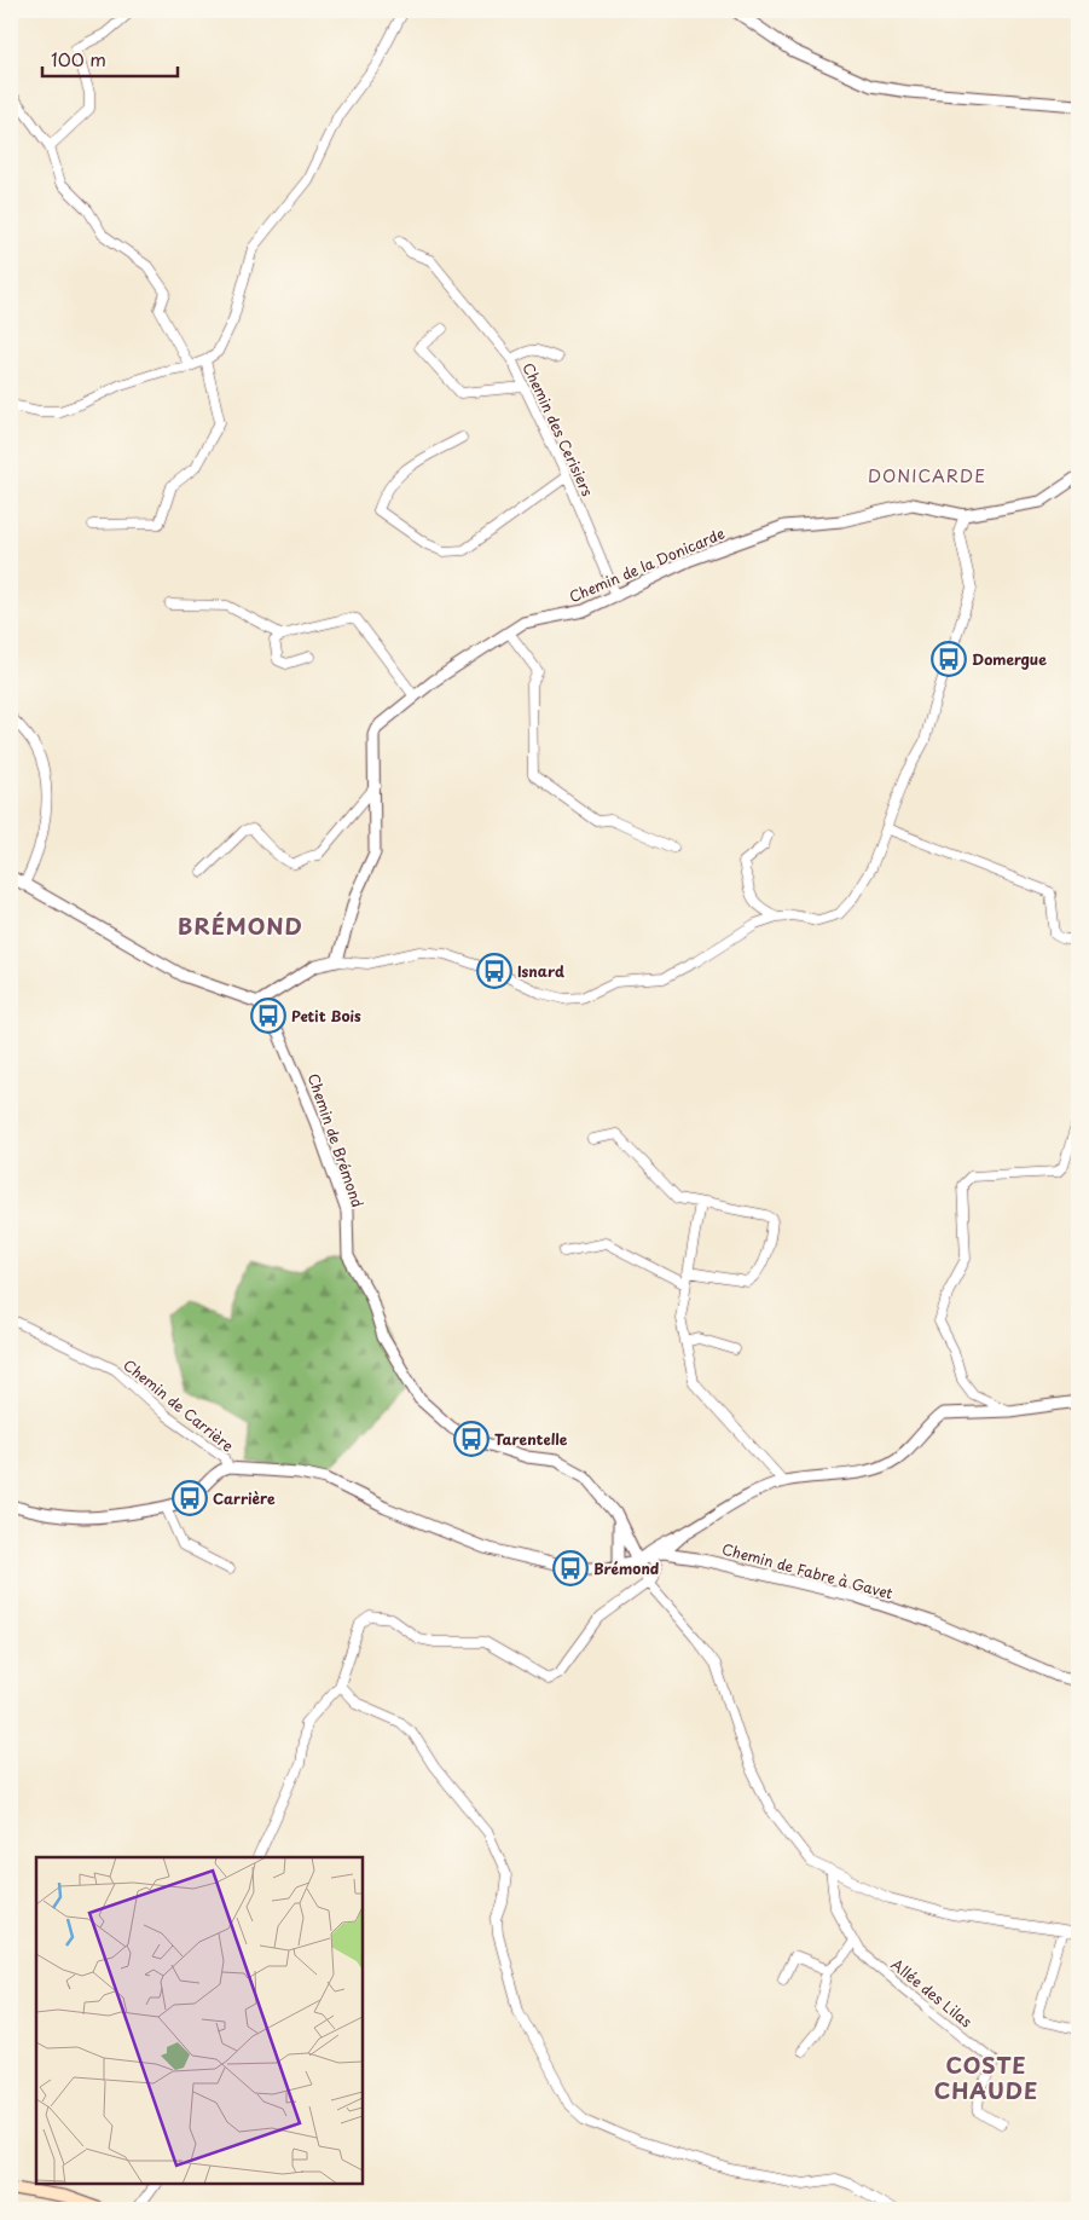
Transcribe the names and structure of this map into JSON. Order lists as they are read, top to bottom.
{
  "streets": {
    "street": [
      "Chemin des Cerisiers",
      "Chemin de la Donicarde",
      "Chemin de Brémond",
      "Chemin de Carrière",
      "Chemin de Fabre à Gavet",
      "Allée des Lilas"
    ]
  },
  "crossings": [
    ["Chemin des Cerisiers", "Chemin de la Donicarde"]
  ],
  "districts": ["DONICARDE", "BRÉMOND", "COSTE CHAUDE"],
  "places": {
    "bus stop": [
      "Domergue",
      "Isnard",
      "Petit Bois",
      "Tarentelle",
      "Carrière",
      "Brémond"
    ]
  },
  "scale_bar": "100 m"
}
